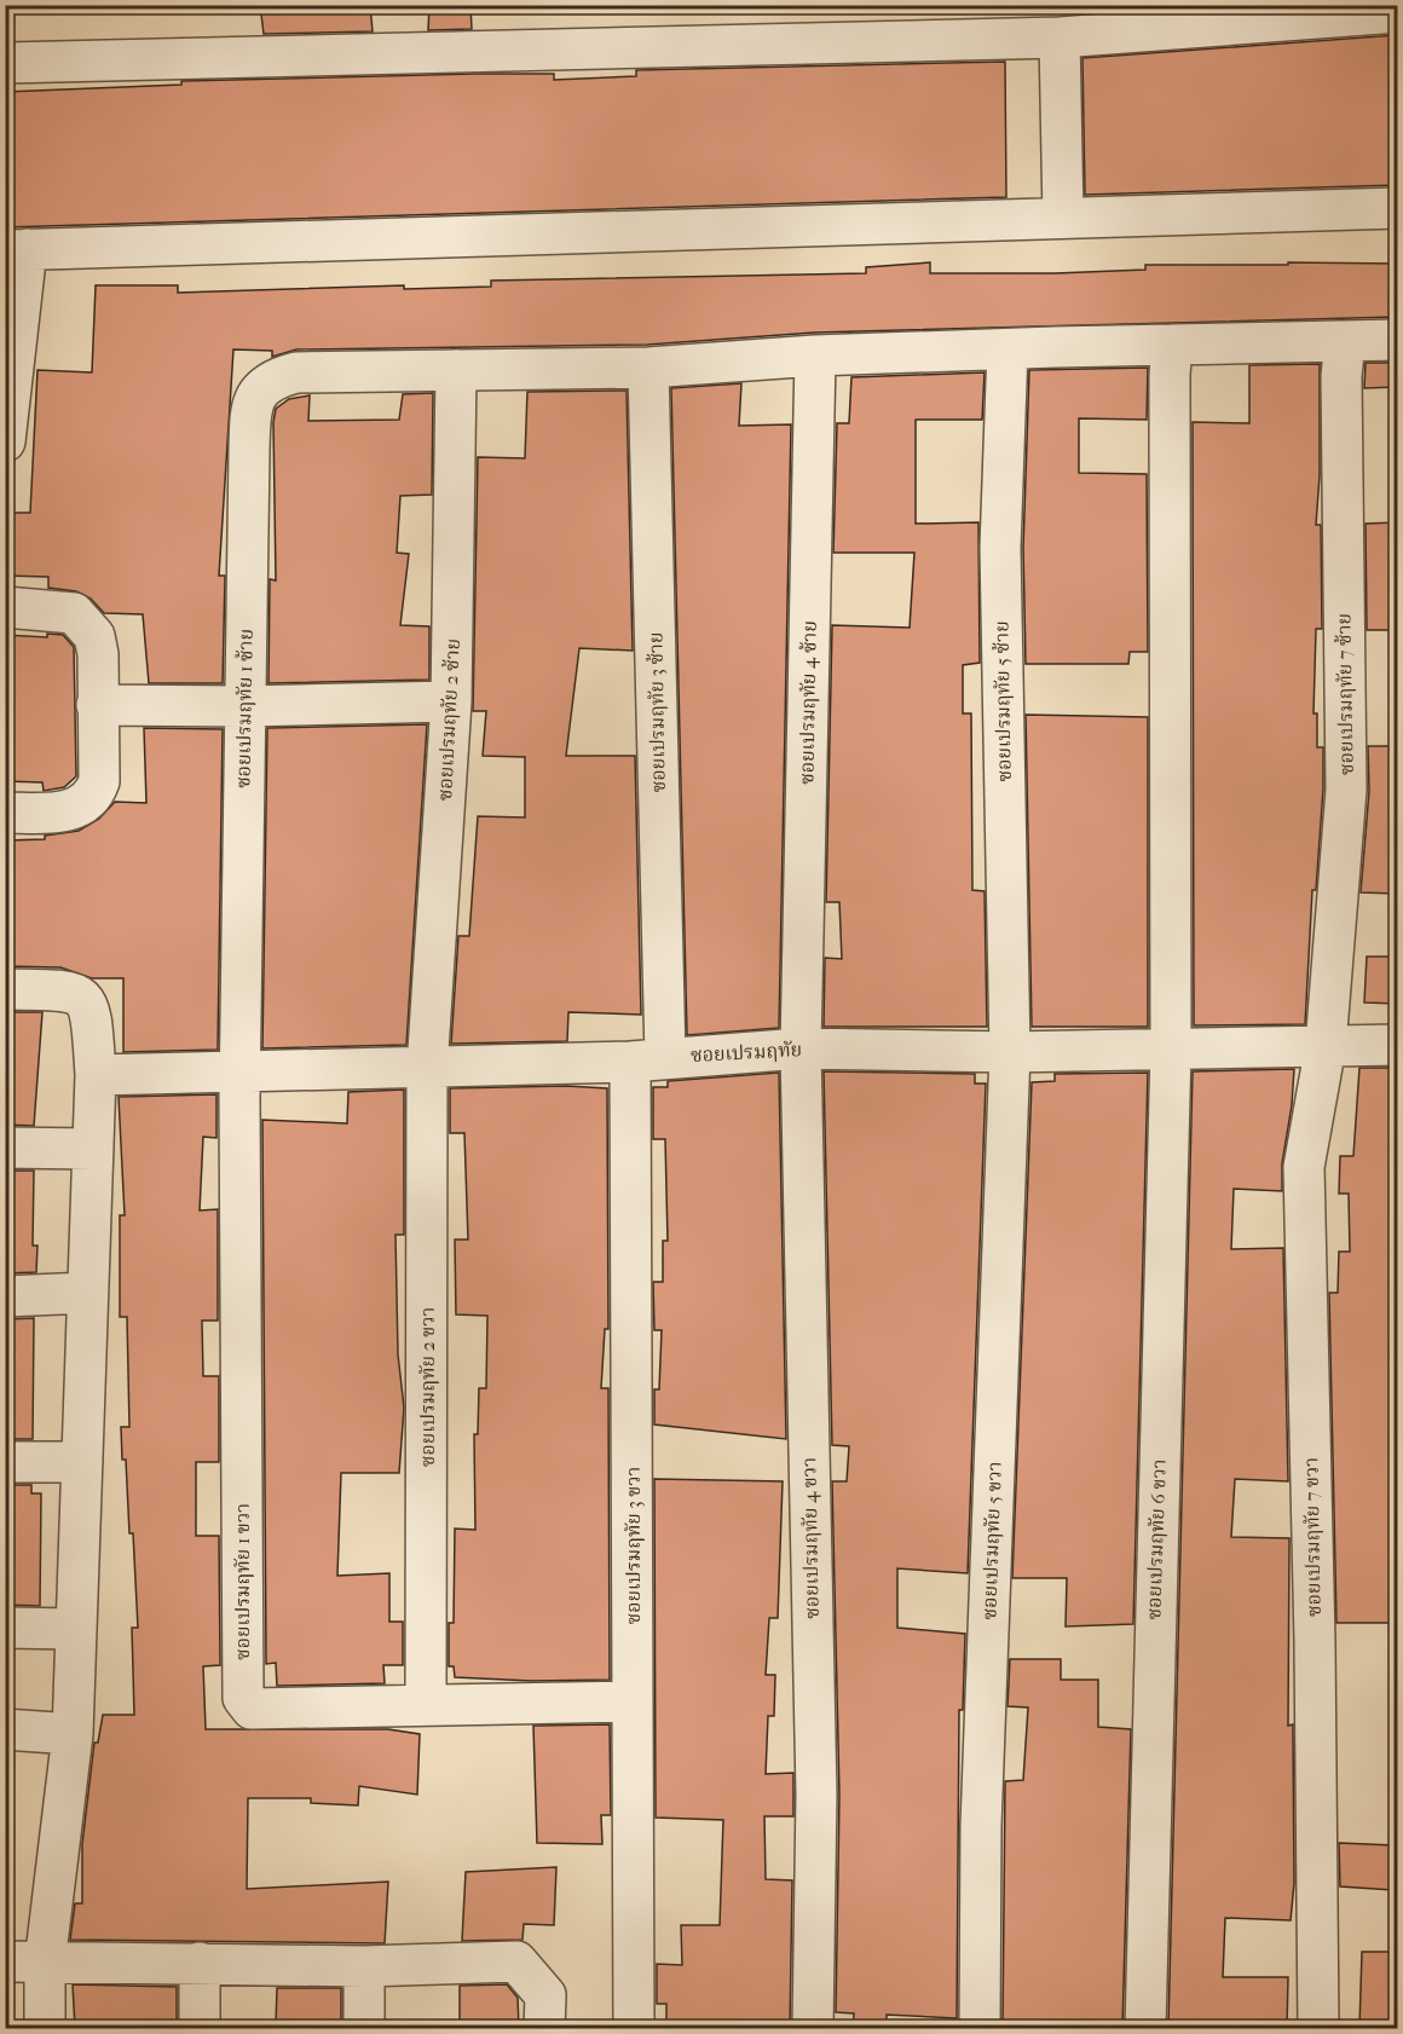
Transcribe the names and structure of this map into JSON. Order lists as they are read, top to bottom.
{
  "streets": {
    "street": [
      "ซอยเปรมฤทัย 7 ซ้าย",
      "ซอยเปรมฤทัย 5 ซ้าย",
      "ซอยเปรมฤทัย 4 ซ้าย",
      "ซอยเปรมฤทัย 1 ซ้าย",
      "ซอยเปรมฤทัย 3 ซ้าย",
      "ซอยเปรมฤทัย 2 ซ้าย",
      "ซอยเปรมฤทัย",
      "ซอยเปรมฤทัย 2 ขวา",
      "ซอยเปรมฤทัย 7 ขวา",
      "ซอยเปรมฤทัย 4 ขวา",
      "ซอยเปรมฤทัย 6 ขวา",
      "ซอยเปรมฤทัย 5 ขวา",
      "ซอยเปรมฤทัย 3 ขวา",
      "ซอยเปรมฤทัย 1 ขวา"
    ]
  },
  "crossings": [
    ["ซอยเปรมฤทัย 7 ซ้าย", "ซอยเปรมฤทัย"],
    ["ซอยเปรมฤทัย 7 ซ้าย", "ซอยเปรมฤทัย 7 ขวา"],
    ["ซอยเปรมฤทัย 5 ซ้าย", "ซอยเปรมฤทัย"],
    ["ซอยเปรมฤทัย 5 ซ้าย", "ซอยเปรมฤทัย 5 ขวา"],
    ["ซอยเปรมฤทัย 4 ซ้าย", "ซอยเปรมฤทัย"],
    ["ซอยเปรมฤทัย 4 ซ้าย", "ซอยเปรมฤทัย 4 ขวา"],
    ["ซอยเปรมฤทัย 1 ซ้าย", "ซอยเปรมฤทัย 2 ซ้าย"],
    ["ซอยเปรมฤทัย 1 ซ้าย", "ซอยเปรมฤทัย"],
    ["ซอยเปรมฤทัย 1 ซ้าย", "ซอยเปรมฤทัย 1 ขวา"],
    ["ซอยเปรมฤทัย 3 ซ้าย", "ซอยเปรมฤทัย"],
    ["ซอยเปรมฤทัย 3 ซ้าย", "ซอยเปรมฤทัย 3 ขวา"],
    ["ซอยเปรมฤทัย 2 ซ้าย", "ซอยเปรมฤทัย"],
    ["ซอยเปรมฤทัย 2 ซ้าย", "ซอยเปรมฤทัย 2 ขวา"],
    ["ซอยเปรมฤทัย", "ซอยเปรมฤทัย 2 ขวา"],
    ["ซอยเปรมฤทัย", "ซอยเปรมฤทัย 7 ขวา"],
    ["ซอยเปรมฤทัย", "ซอยเปรมฤทัย 4 ขวา"],
    ["ซอยเปรมฤทัย", "ซอยเปรมฤทัย 6 ขวา"],
    ["ซอยเปรมฤทัย", "ซอยเปรมฤทัย 5 ขวา"],
    ["ซอยเปรมฤทัย", "ซอยเปรมฤทัย 3 ขวา"],
    ["ซอยเปรมฤทัย", "ซอยเปรมฤทัย 1 ขวา"],
    ["ซอยเปรมฤทัย 2 ขวา", "ซอยเปรมฤทัย 1 ขวา"],
    ["ซอยเปรมฤทัย 3 ขวา", "ซอยเปรมฤทัย 1 ขวา"]
  ]
}
